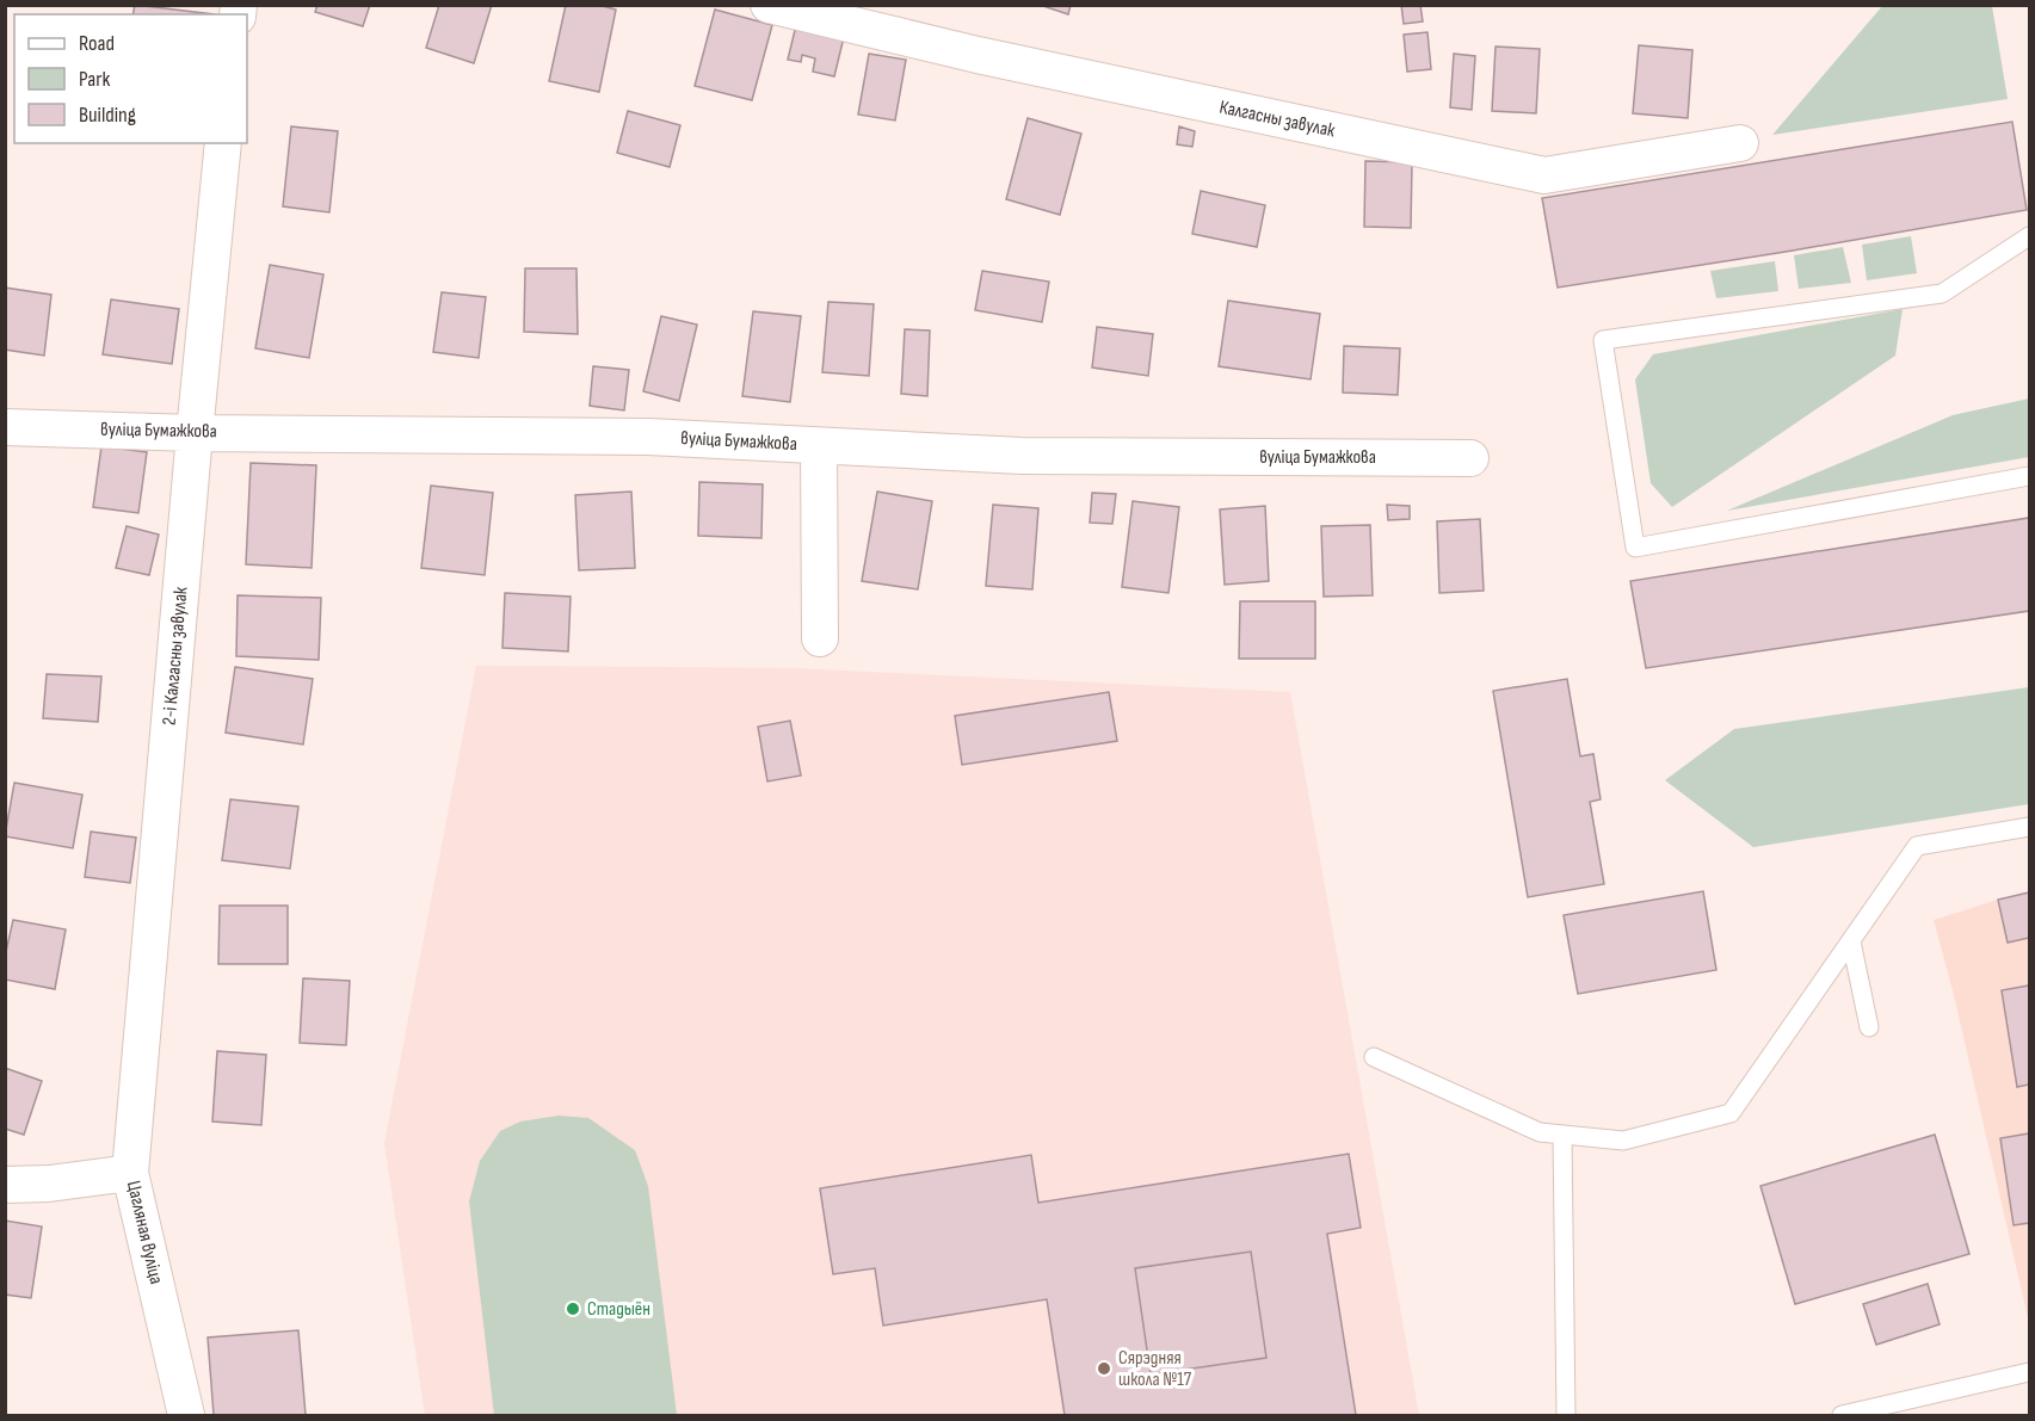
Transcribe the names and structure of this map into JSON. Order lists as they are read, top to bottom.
{
  "streets": {
    "street": [
      "Калгасны завулак",
      "вуліца Бумажкова",
      "2-і Калгасны завулак",
      "Цагляная вуліца"
    ]
  },
  "crossings": [
    ["вуліца Бумажкова", "2-і Калгасны завулак"],
    ["2-і Калгасны завулак", "Цагляная вуліца"]
  ],
  "places": ["Стадыён", "Сярэдняя школа №17"],
  "legend": ["Road", "Park", "Building"]
}
